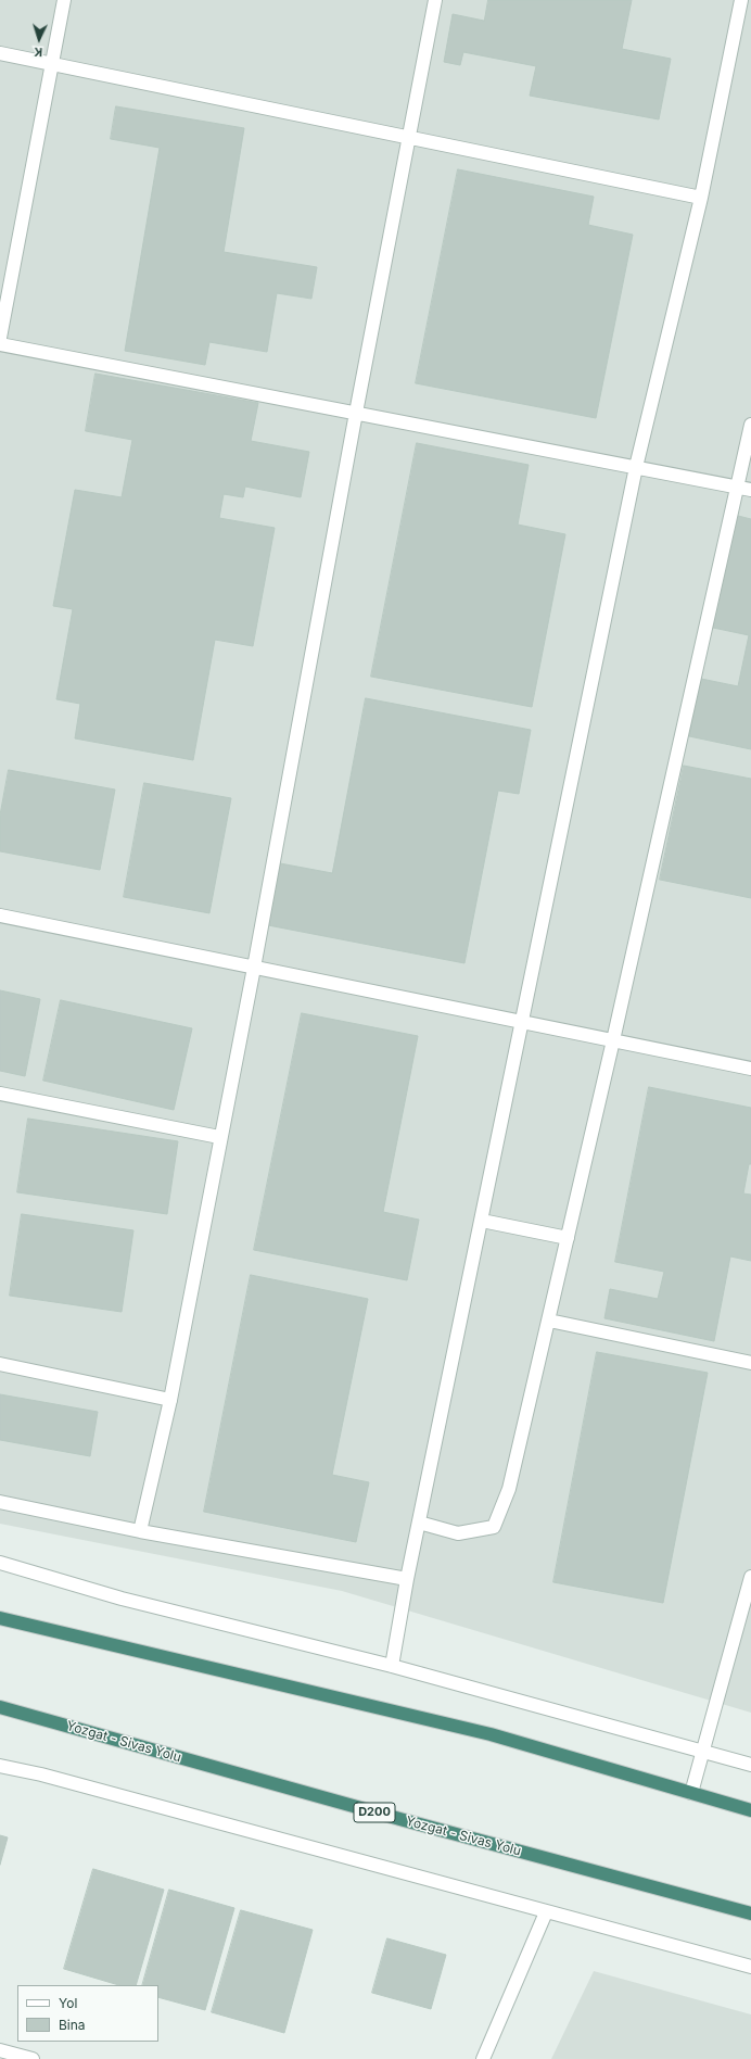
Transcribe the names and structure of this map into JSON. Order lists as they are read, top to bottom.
{
  "streets": {
    "highway": ["Yozgat - Sivas Yolu", "D200"]
  },
  "legend": ["Yol", "Bina"],
  "north": "bottom"
}
